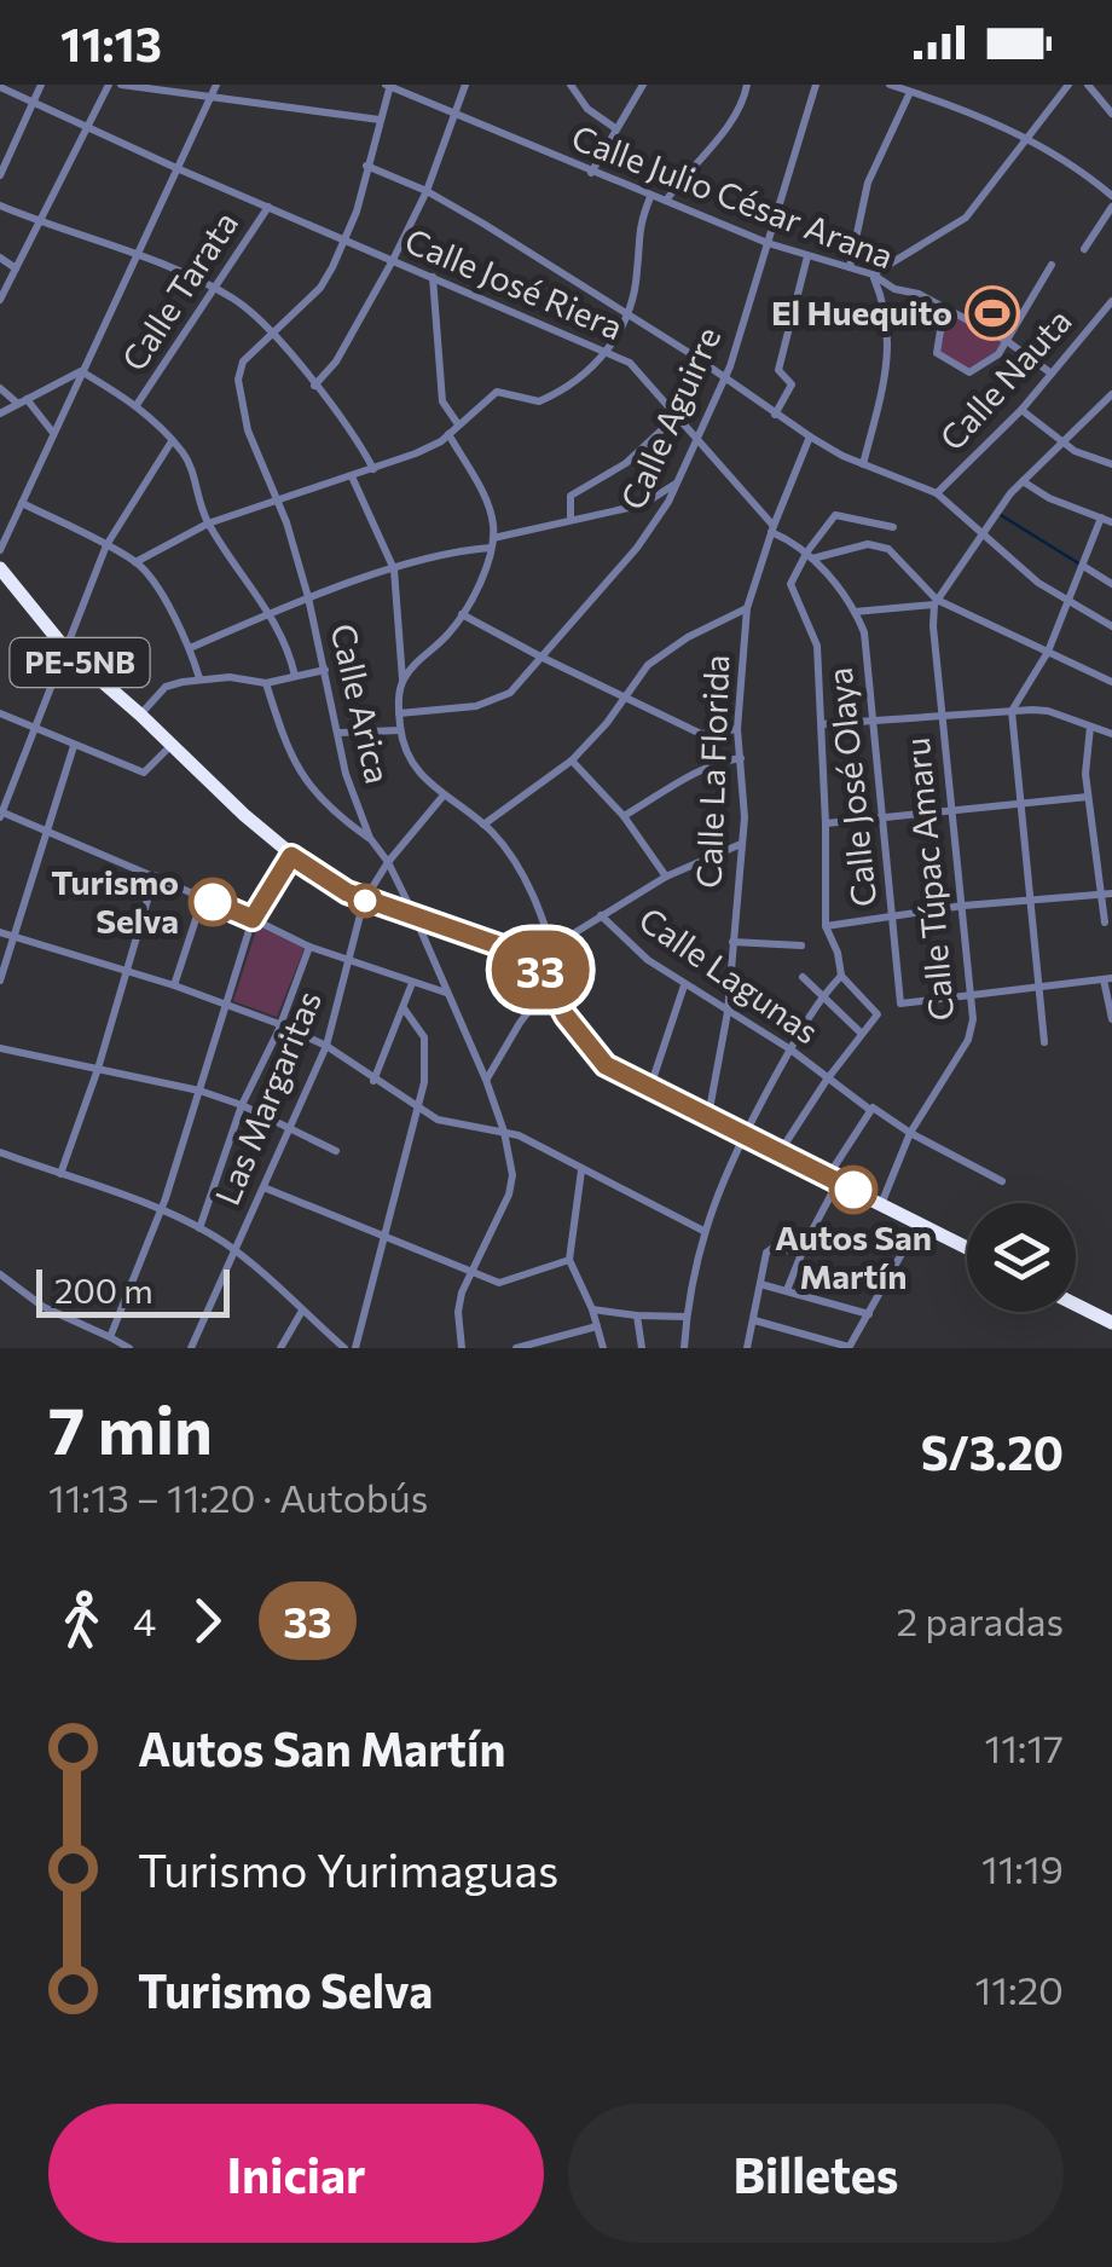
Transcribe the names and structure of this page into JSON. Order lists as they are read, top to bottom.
{
  "streets": {
    "highway": ["PE-5NB"],
    "street": [
      "Calle Julio César Arana",
      "Calle José Riera",
      "Calle Tarata",
      "Calle Nauta",
      "Calle Aguirre",
      "Calle Arica",
      "Calle La Florida",
      "Calle José Olaya",
      "Calle Túpac Amaru",
      "Calle Lagunas",
      "Las Margaritas"
    ]
  },
  "crossings": [
    ["Calle Julio César Arana", "Calle Nauta"],
    ["Calle Julio César Arana", "Calle Aguirre"],
    ["Calle Julio César Arana", "Calle Arica"],
    ["Calle José Riera", "Calle Tarata"],
    ["Calle José Riera", "Calle Aguirre"],
    ["Calle José Riera", "Calle Arica"],
    ["Calle José Riera", "Calle La Florida"],
    ["Calle José Riera", "Calle José Olaya"],
    ["PE-5NB", "Calle Arica"],
    ["PE-5NB", "Las Margaritas"],
    ["Calle Arica", "Las Margaritas"],
    ["Calle La Florida", "Calle José Olaya"],
    ["Calle La Florida", "Calle Lagunas"],
    ["Calle José Olaya", "Calle Túpac Amaru"]
  ],
  "places": {
    "sports": ["El Huequito"],
    "other": ["Turismo Selva", "Autos San Martín"]
  },
  "lines": ["bus line 33"],
  "scale_bar": "200 m",
  "page": {
    "status": "11:13",
    "on_map": "33",
    "scale": "200 m",
    "heading": ["7 min", "11:13 – 11:20 · Autobús", "S/3.20"],
    "legs": ["4", "33", "2 paradas"],
    "list": [
      {
        "name": "Autos San Martín",
        "value": "11:17"
      },
      {
        "name": "Turismo Yurimaguas",
        "value": "11:19"
      },
      {
        "name": "Turismo Selva",
        "value": "11:20"
      }
    ],
    "buttons": ["Iniciar", "Billetes"]
  }
}
